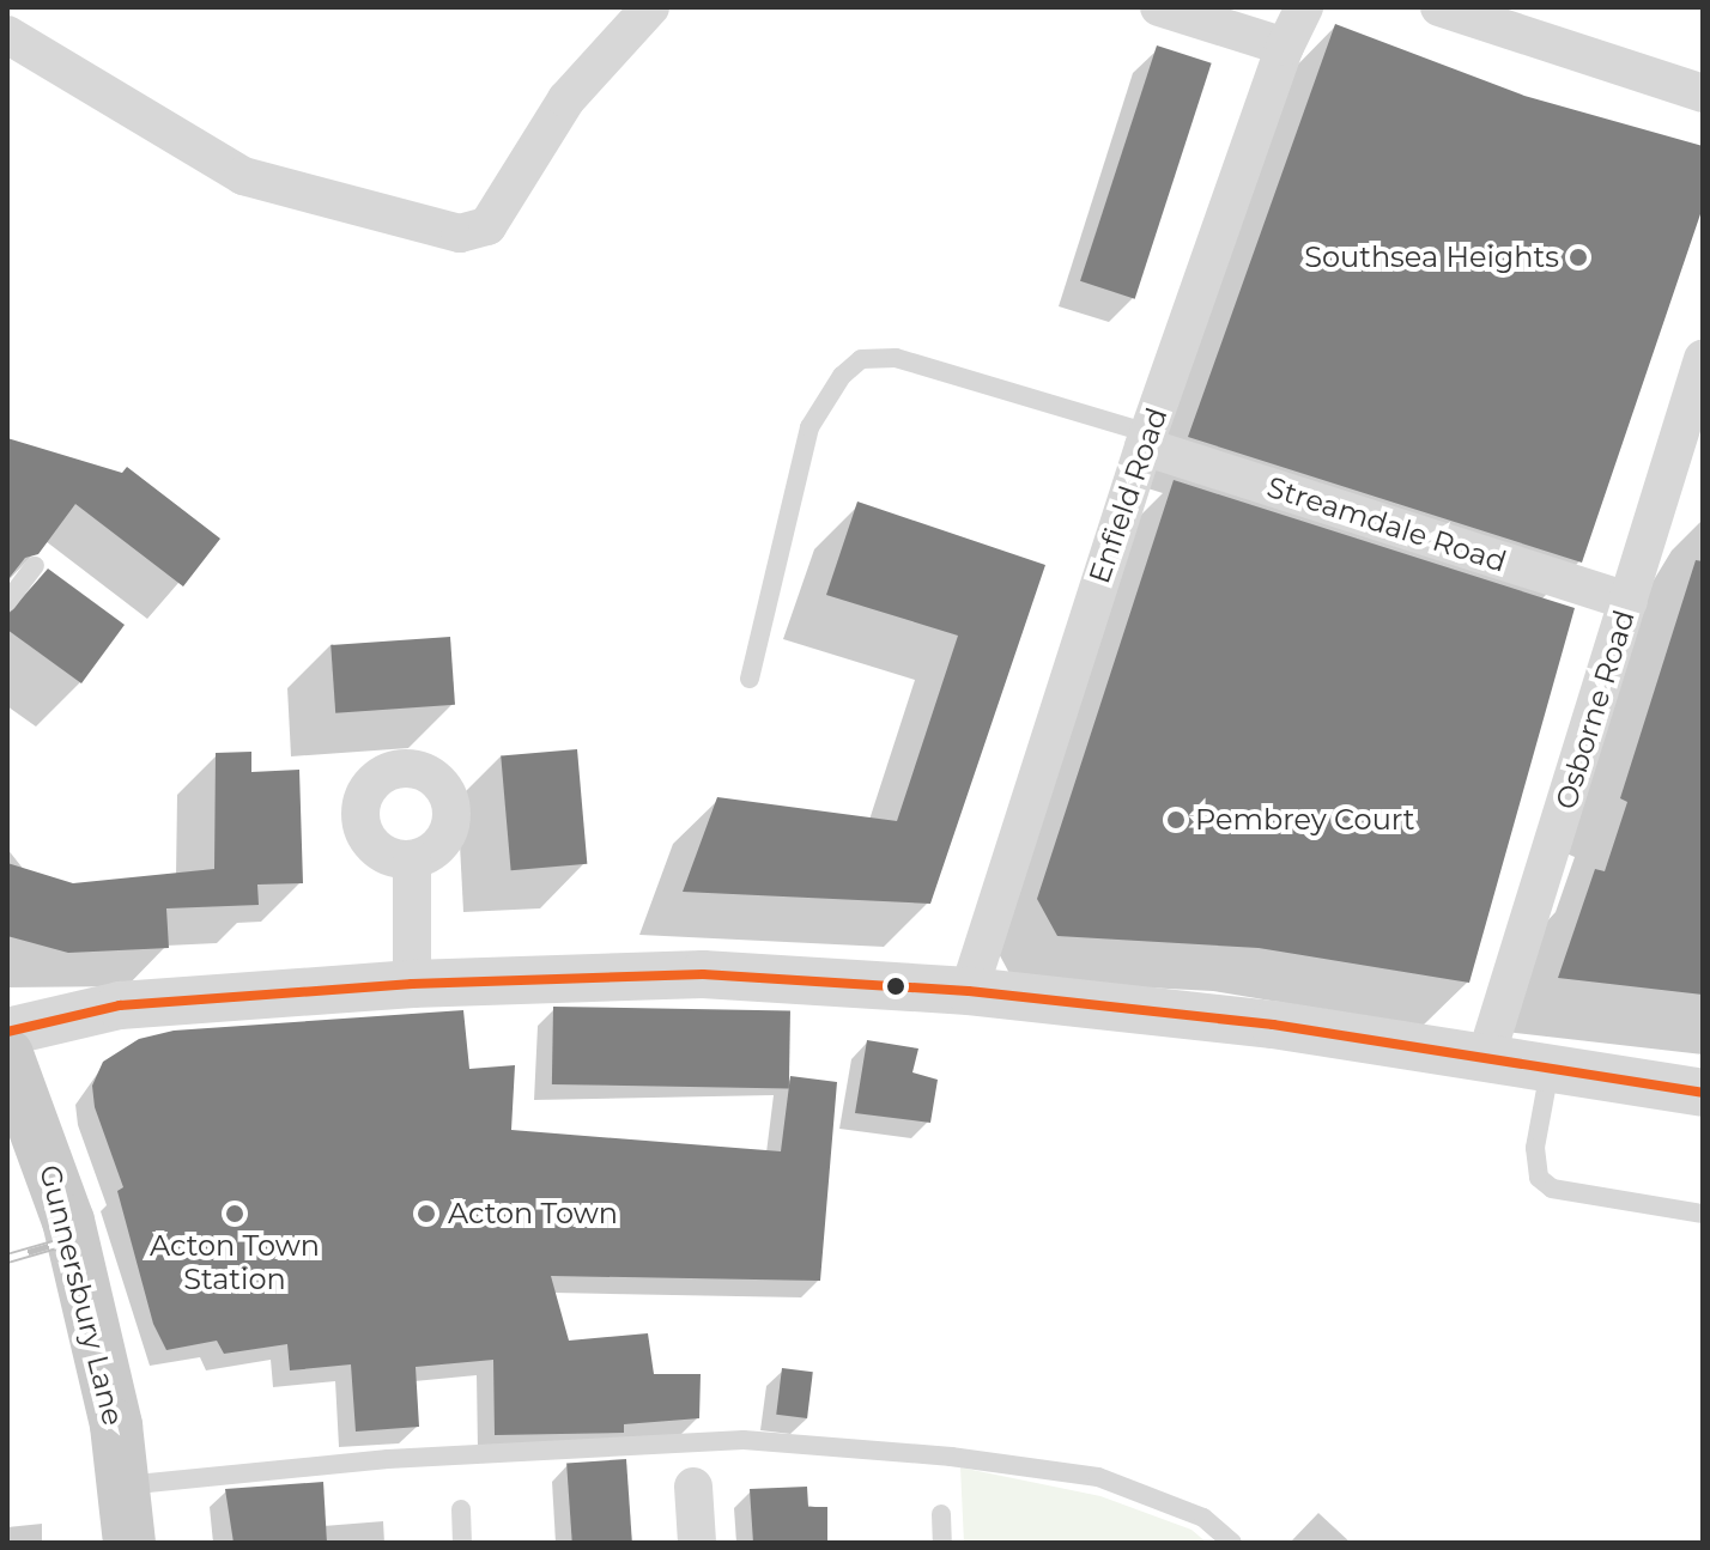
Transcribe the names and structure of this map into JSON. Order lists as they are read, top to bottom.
{
  "streets": {
    "main road": ["Gunnersbury Lane"],
    "street": ["Enfield Road", "Streamdale Road", "Osborne Road"]
  },
  "crossings": [
    ["Enfield Road", "Streamdale Road"],
    ["Streamdale Road", "Osborne Road"]
  ],
  "places": [
    "Southsea Heights",
    "Pembrey Court",
    "Acton Town Station",
    "Acton Town"
  ]
}
